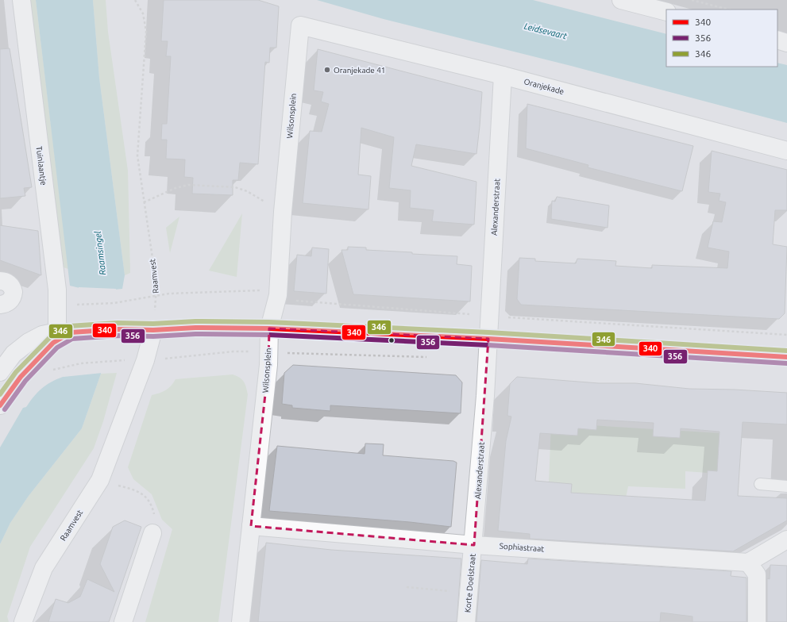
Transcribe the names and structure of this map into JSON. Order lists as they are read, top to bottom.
{
  "streets": {
    "street": [
      "Oranjekade",
      "Wilsonsplein",
      "Tuinlaantje",
      "Alexanderstraat",
      "Raamvest",
      "Sophiastraat",
      "Korte Doelstraat"
    ]
  },
  "crossings": [
    ["Oranjekade", "Wilsonsplein"],
    ["Oranjekade", "Alexanderstraat"],
    ["Wilsonsplein", "Sophiastraat"],
    ["Alexanderstraat", "Sophiastraat"],
    ["Alexanderstraat", "Korte Doelstraat"],
    ["Sophiastraat", "Korte Doelstraat"]
  ],
  "water": ["Leidsevaart", "Raamsingel"],
  "places": ["Oranjekade 41"],
  "lines": ["transit line 346", "transit line 340", "transit line 356"],
  "legend": ["340", "356", "346"]
}
